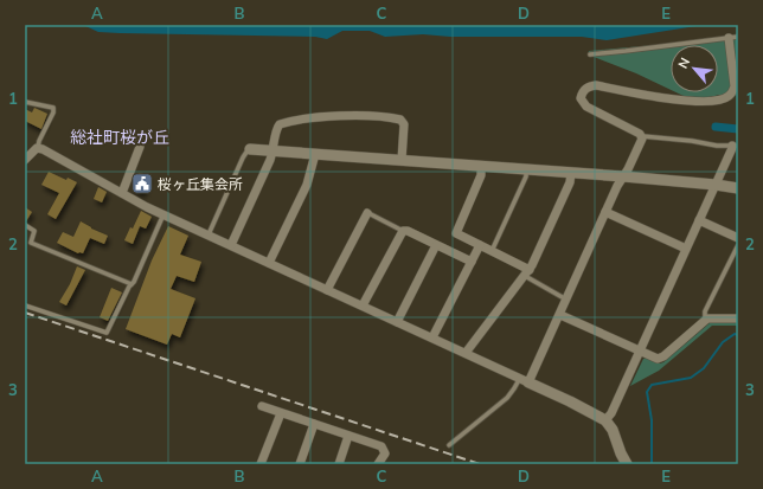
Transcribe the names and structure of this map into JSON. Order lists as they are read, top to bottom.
{
  "districts": ["総社町桜が丘"],
  "places": {
    "public building": ["桜ヶ丘集会所"]
  },
  "north": "top left",
  "grid": {
    "columns": [
      "A",
      "B",
      "C",
      "D",
      "E"
    ],
    "rows": ["1", "2", "3"]
  }
}
